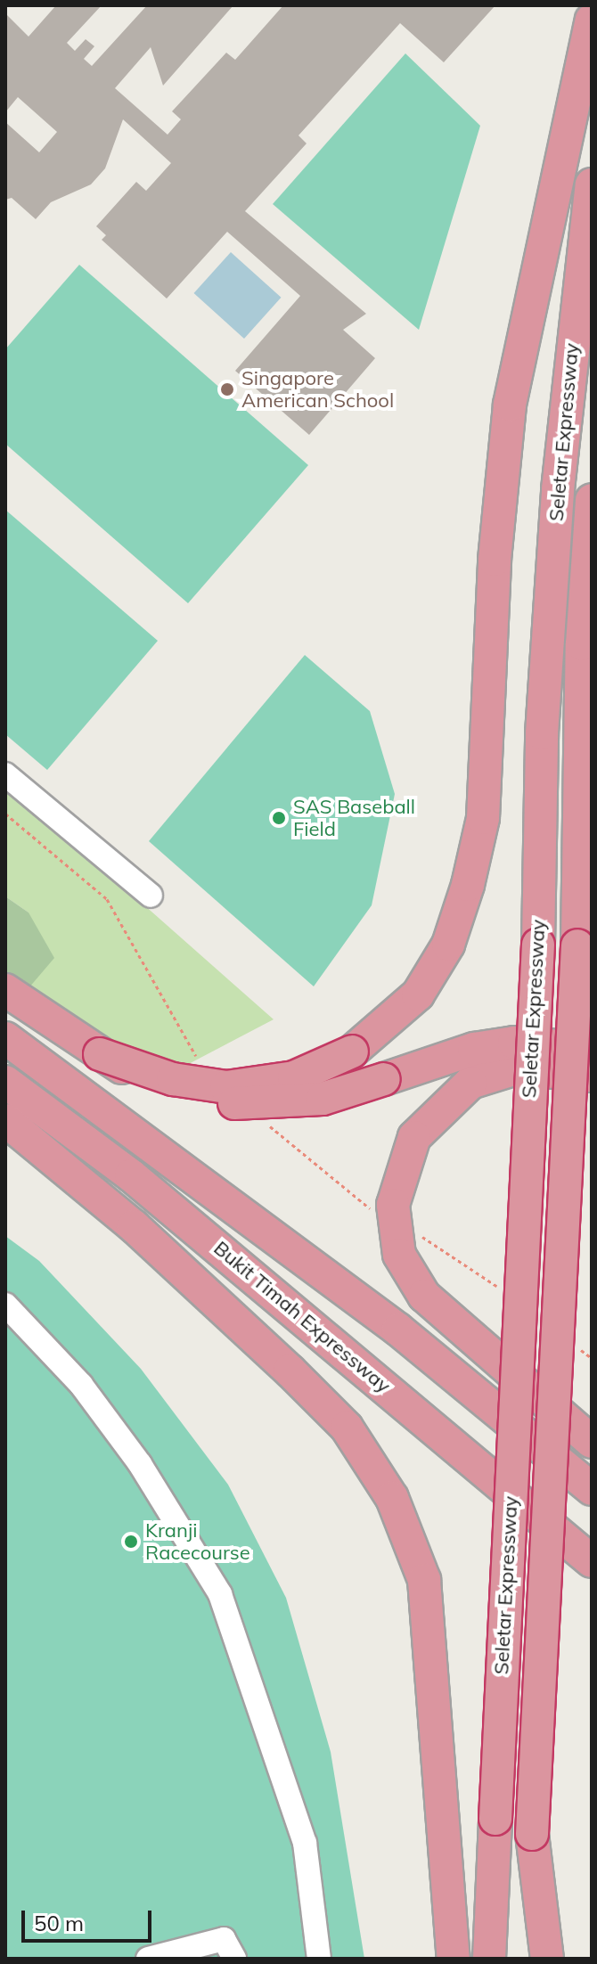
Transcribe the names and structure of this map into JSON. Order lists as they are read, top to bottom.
{
  "streets": {
    "highway": ["Seletar Expressway", "Bukit Timah Expressway"]
  },
  "places": ["Singapore American School", "SAS Baseball Field", "Kranji Racecourse"],
  "scale_bar": "50 m"
}
